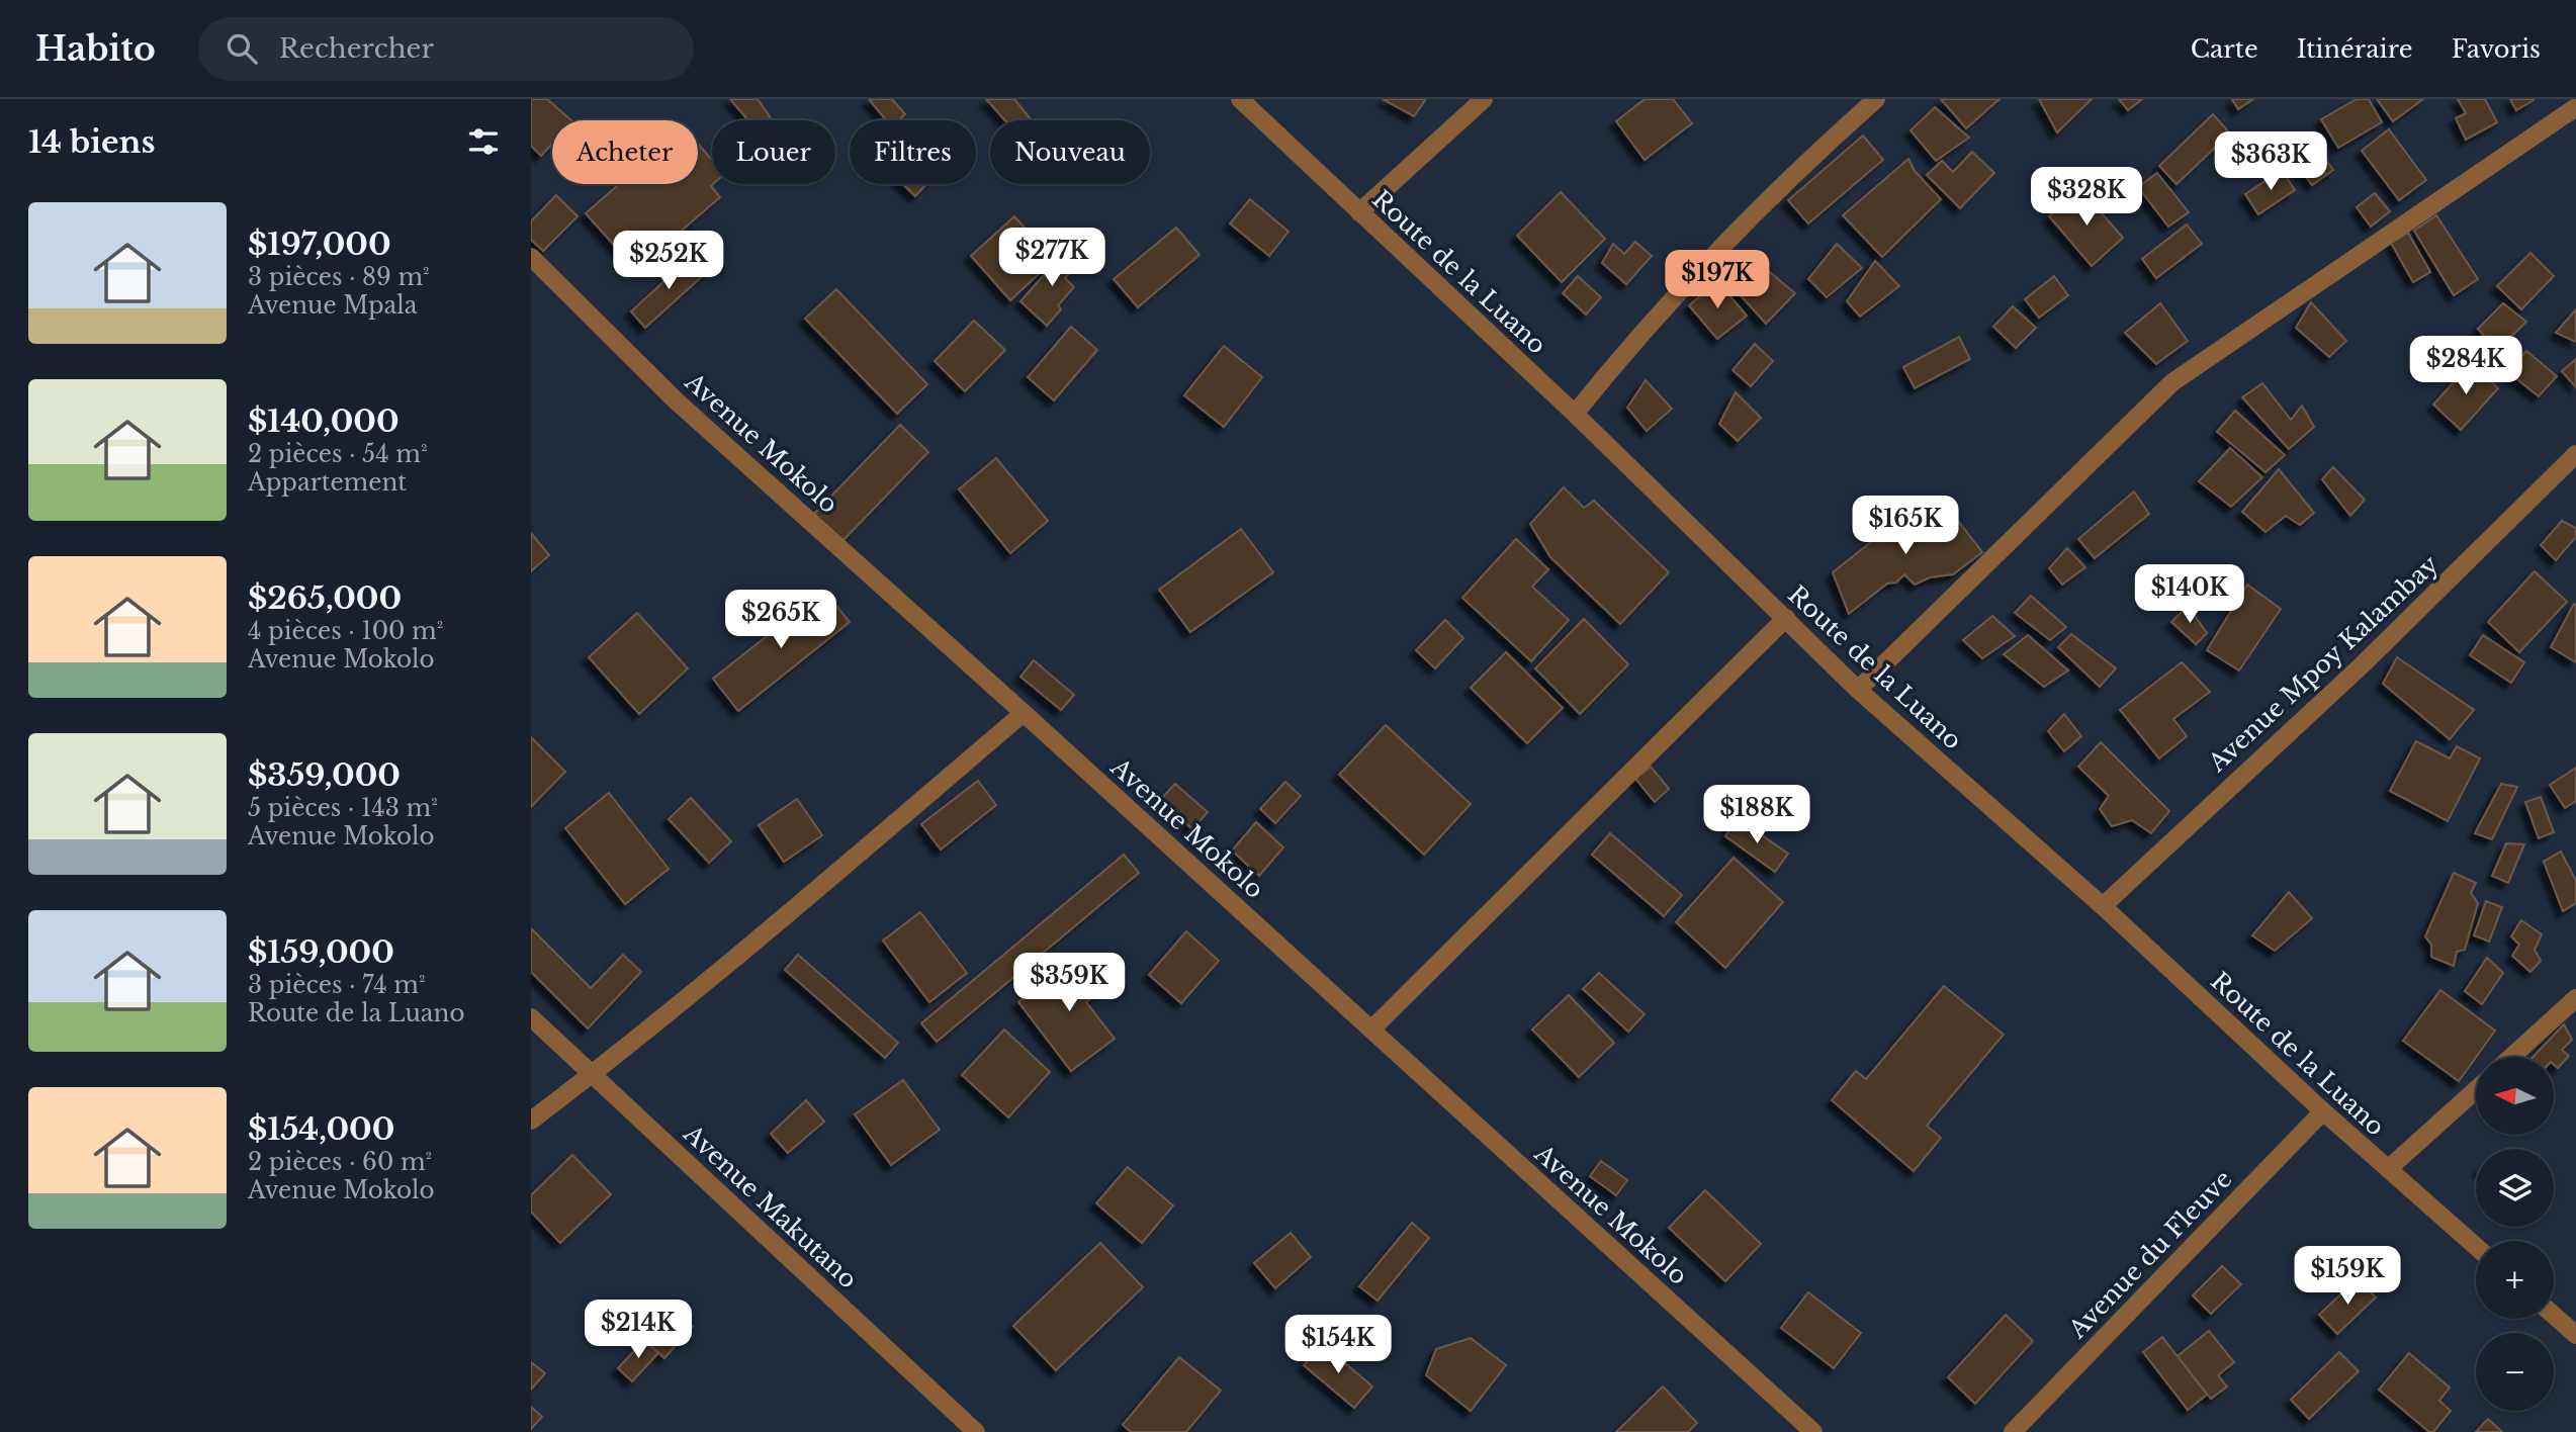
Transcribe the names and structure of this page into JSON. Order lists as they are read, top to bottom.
{
  "streets": {
    "street": [
      "Route de la Luano",
      "Avenue Mokolo",
      "Avenue Mpoy Kalambay",
      "Avenue Makutano",
      "Avenue du Fleuve"
    ]
  },
  "crossings": [
    ["Route de la Luano", "Avenue Mpoy Kalambay"],
    ["Route de la Luano", "Avenue du Fleuve"]
  ],
  "north": "left",
  "page": {
    "header": "Habito",
    "search": "Rechercher",
    "nav": ["Carte", "Itinéraire", "Favoris"],
    "heading": "14 biens",
    "chip": [
      "Acheter",
      "Louer",
      "Filtres",
      "Nouveau"
    ],
    "price": [
      "$363K",
      "$328K",
      "$277K",
      "$252K",
      "$197K",
      "$284K",
      "$165K",
      "$140K",
      "$265K",
      "$188K",
      "$359K",
      "$159K",
      "$214K",
      "$154K"
    ],
    "list": [
      {
        "name": "$197,000",
        "note": "3 pièces · 89 m² · Avenue Mpala"
      },
      {
        "name": "$140,000",
        "note": "2 pièces · 54 m² · Appartement"
      },
      {
        "name": "$265,000",
        "note": "4 pièces · 100 m² · Avenue Mokolo"
      },
      {
        "name": "$359,000",
        "note": "5 pièces · 143 m² · Avenue Mokolo"
      },
      {
        "name": "$159,000",
        "note": "3 pièces · 74 m² · Route de la Luano"
      },
      {
        "name": "$154,000",
        "note": "2 pièces · 60 m² · Avenue Mokolo"
      }
    ],
    "map_buttons": ["+", "−"]
  }
}
